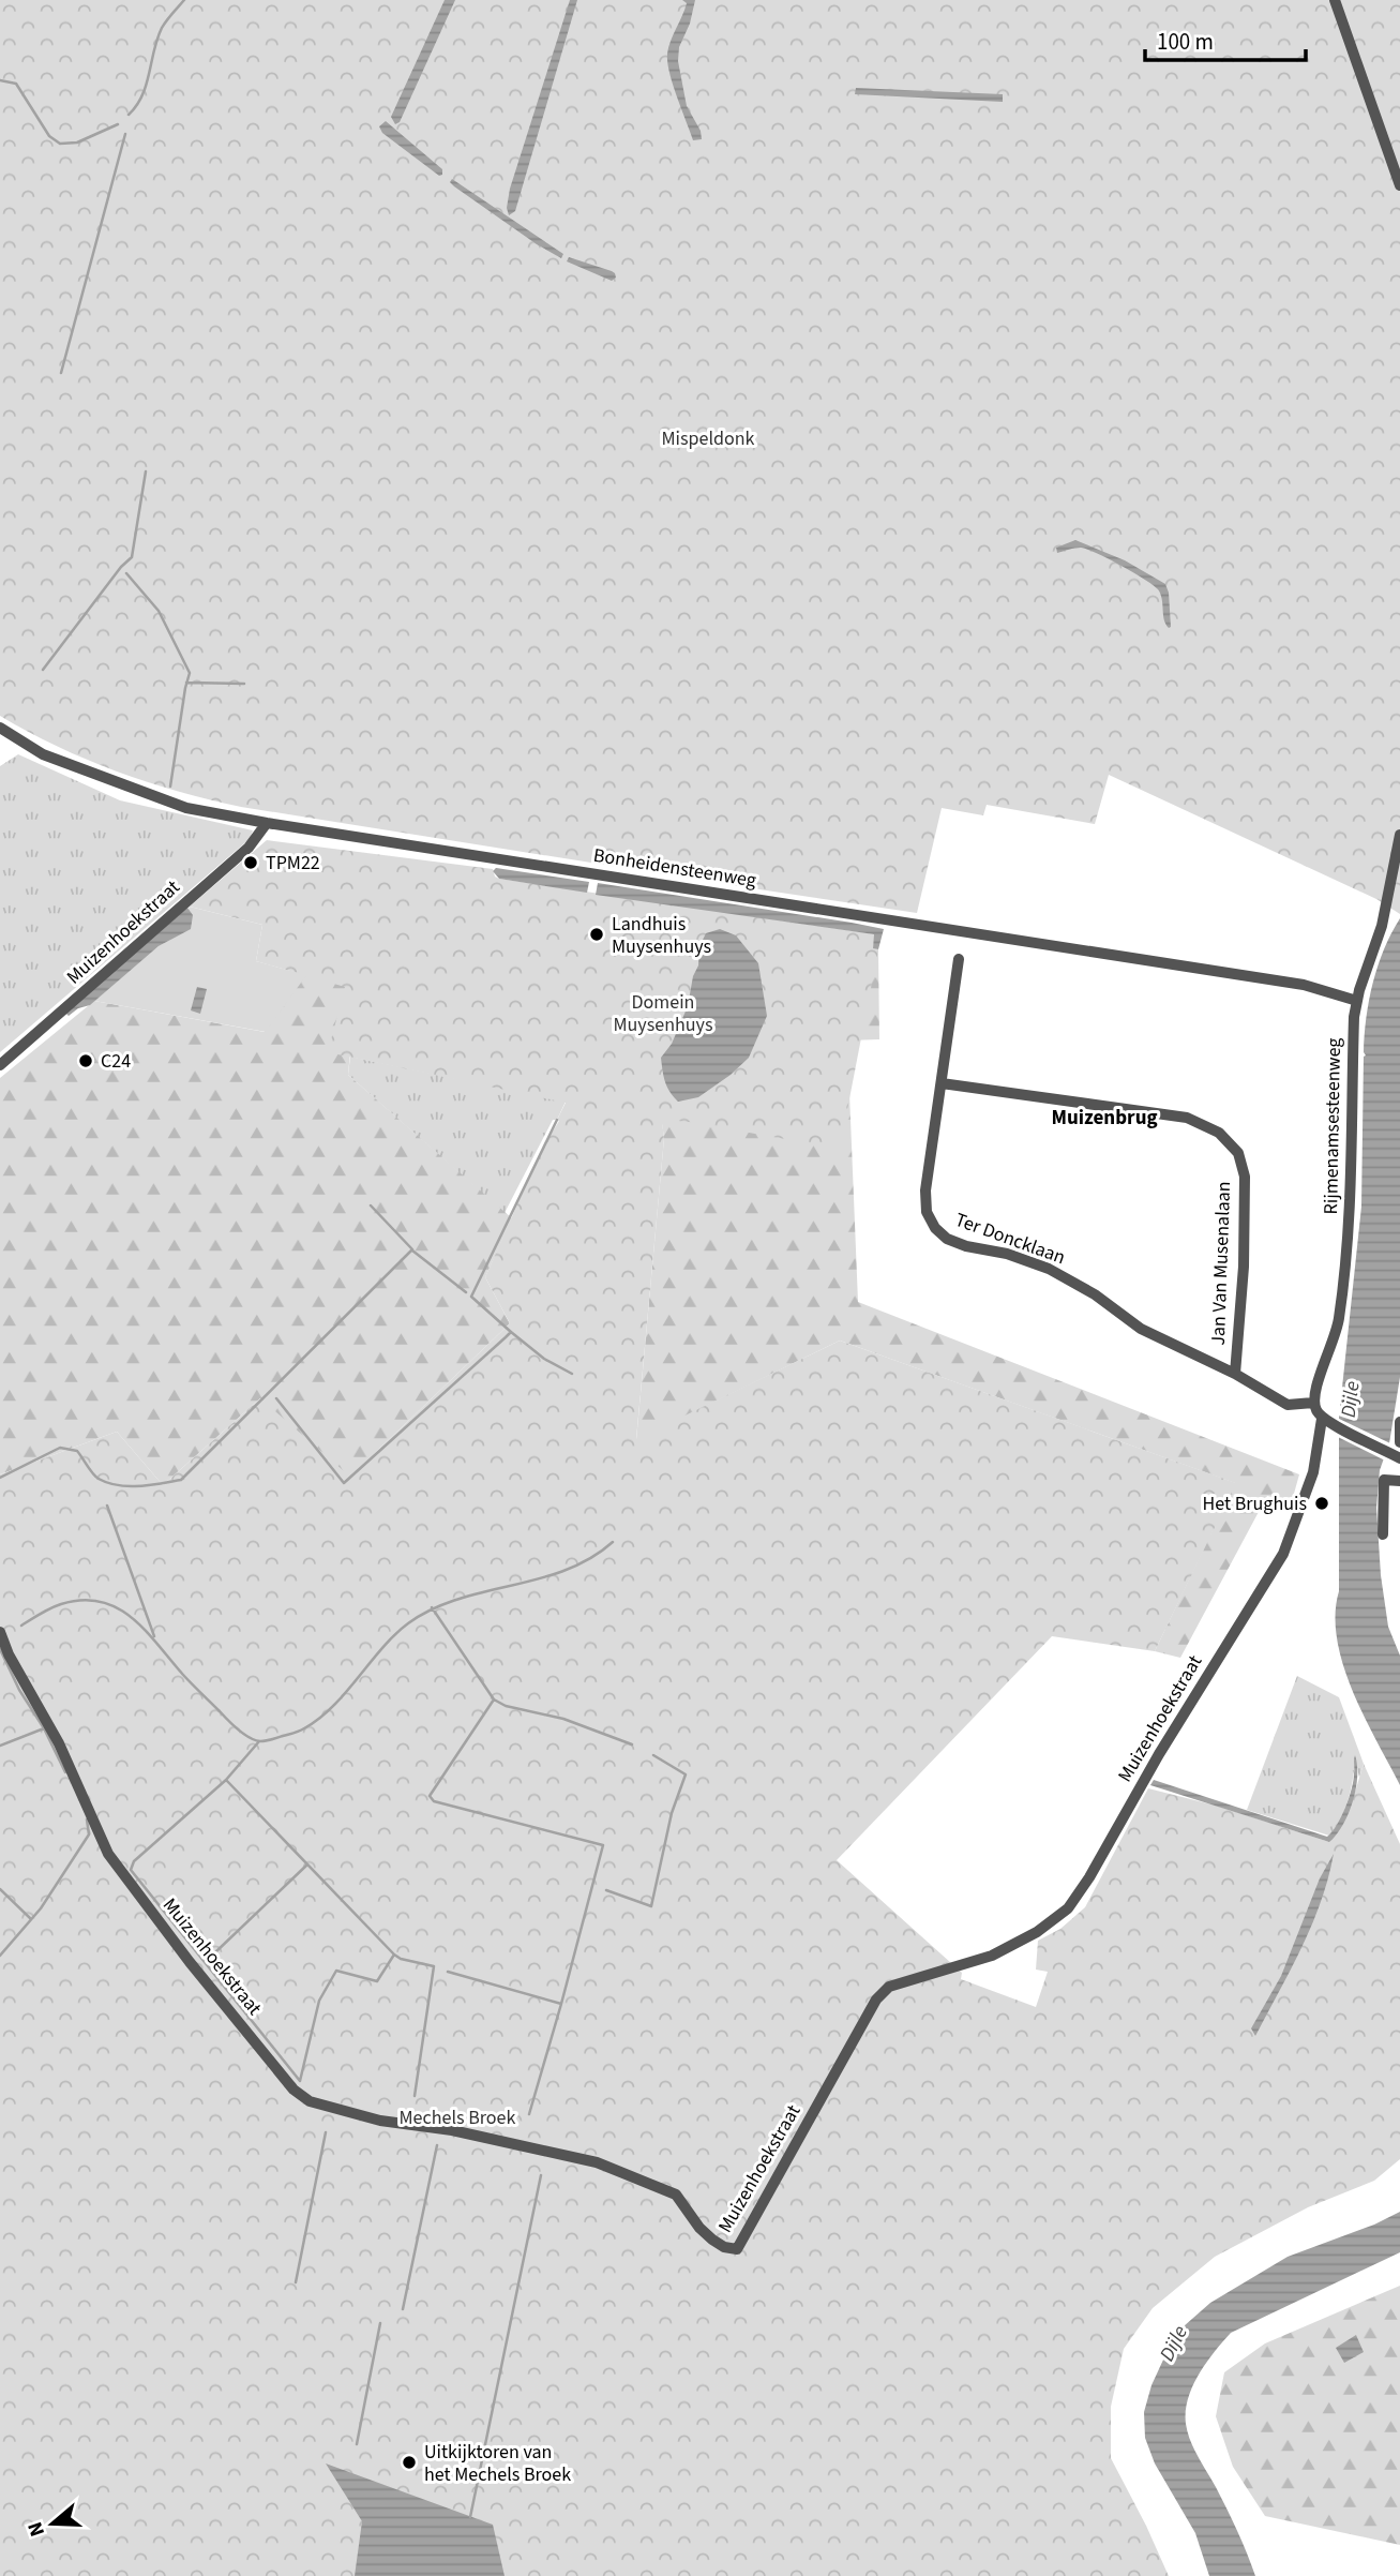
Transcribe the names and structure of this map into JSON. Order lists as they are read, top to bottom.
{
  "streets": {
    "street": [
      "Bonheidensteenweg",
      "Muizenhoekstraat",
      "Rijmenamsesteenweg",
      "Ter Doncklaan",
      "Jan Van Musenalaan"
    ]
  },
  "crossings": [
    ["Bonheidensteenweg", "Muizenhoekstraat"],
    ["Bonheidensteenweg", "Rijmenamsesteenweg"],
    ["Rijmenamsesteenweg", "Ter Doncklaan"],
    ["Ter Doncklaan", "Jan Van Musenalaan"]
  ],
  "districts": ["Muizenbrug"],
  "water": ["Dijle"],
  "parks": ["Mispeldonk", "Domein Muysenhuys", "Mechels Broek"],
  "places": [
    "TPM22",
    "Landhuis Muysenhuys",
    "C24",
    "Het Brughuis",
    "Uitkijktoren van het Mechels Broek"
  ],
  "scale_bar": "100 m",
  "north": "left"
}
